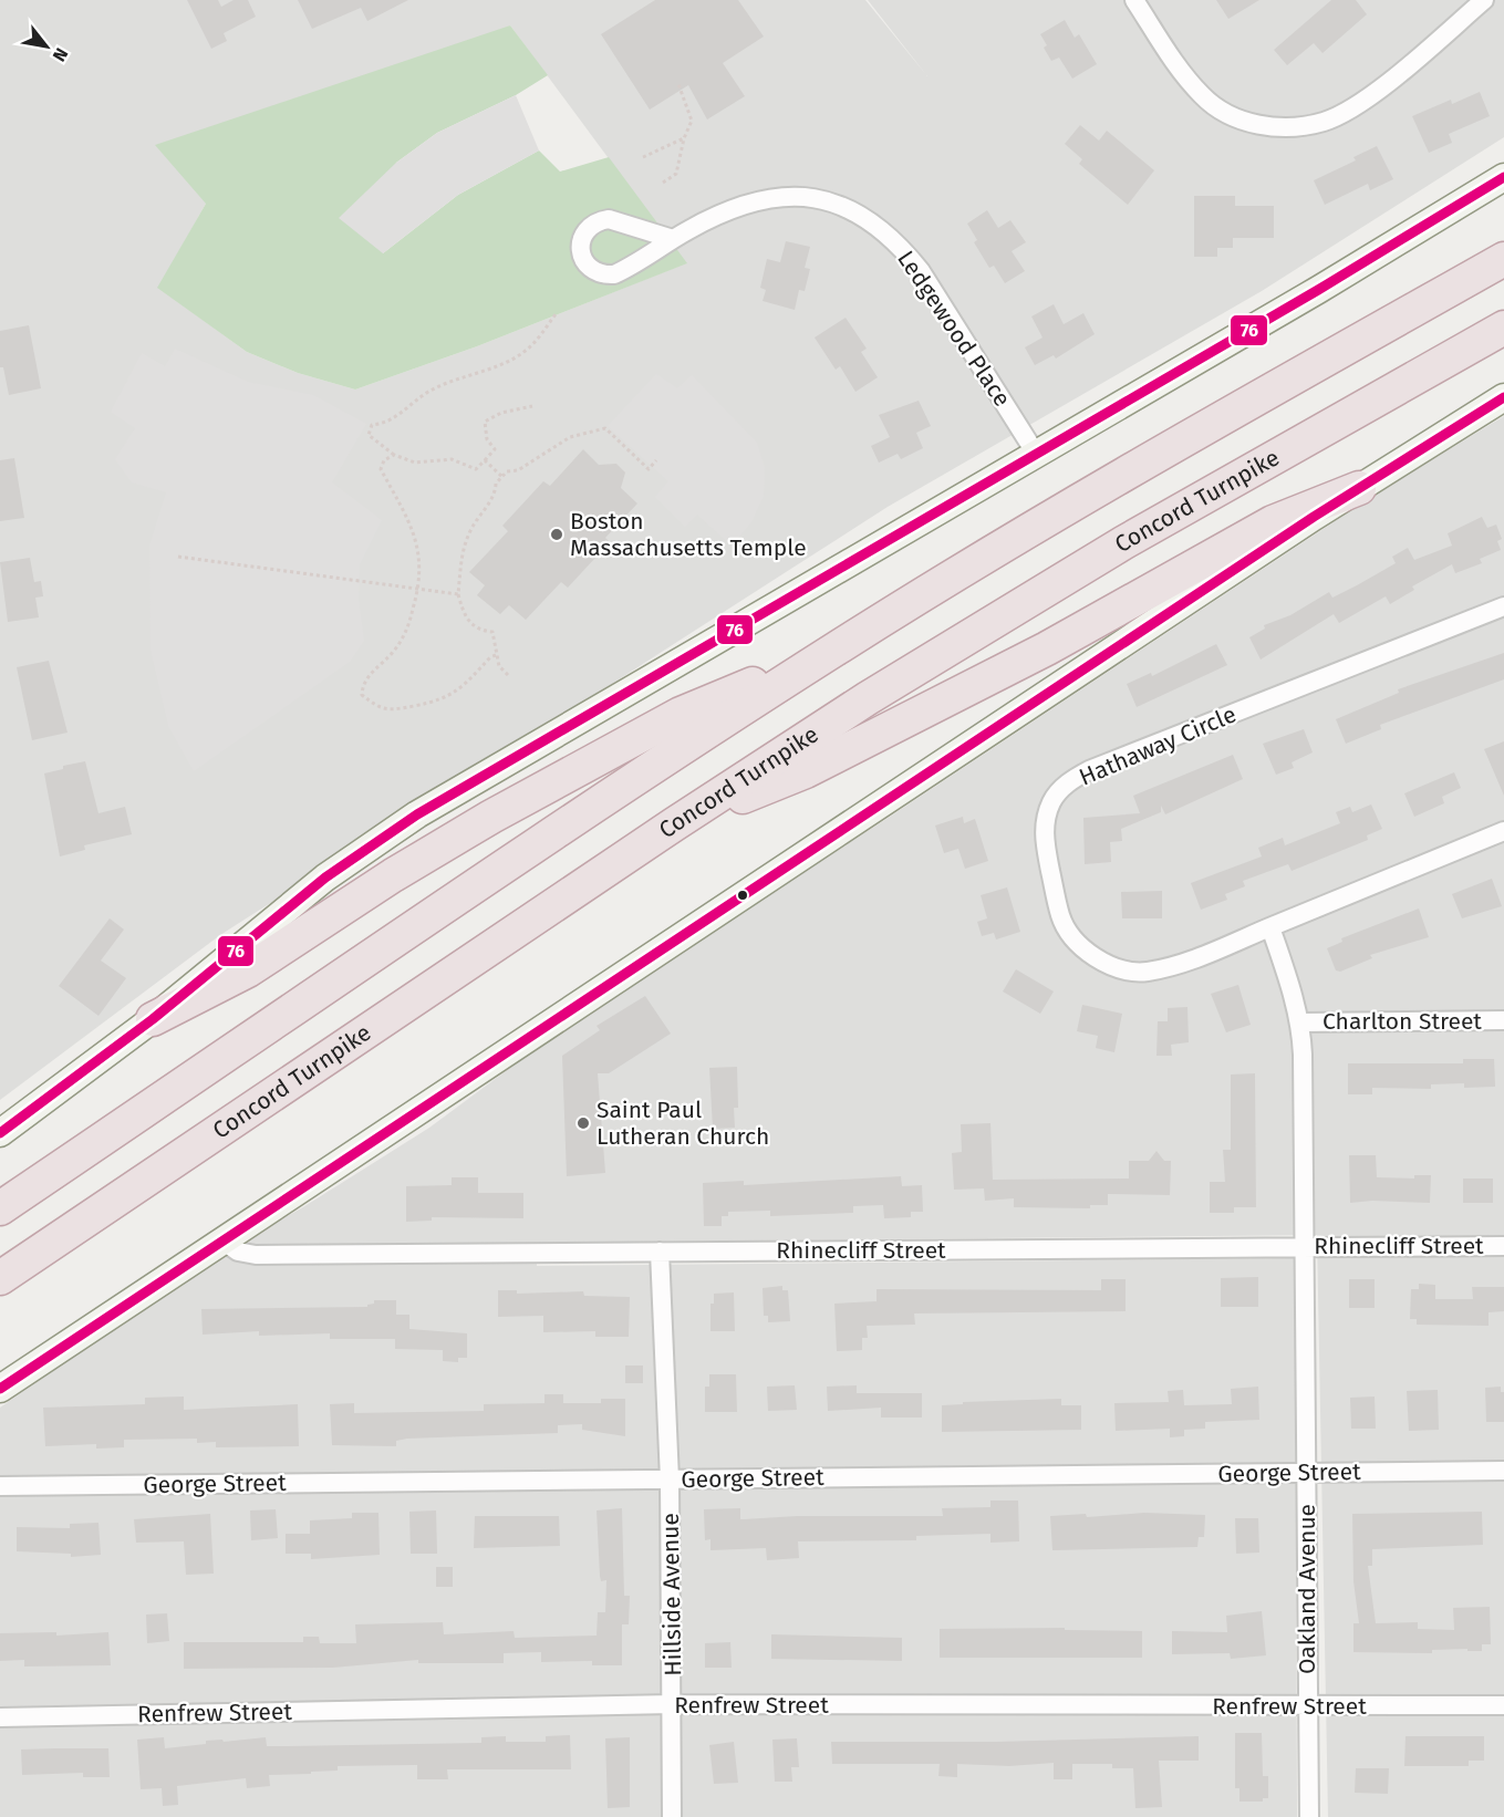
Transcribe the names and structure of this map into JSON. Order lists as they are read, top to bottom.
{
  "streets": {
    "highway": ["Concord Turnpike"],
    "street": [
      "Ledgewood Place",
      "Hathaway Circle",
      "Charlton Street",
      "Rhinecliff Street",
      "George Street",
      "Oakland Avenue",
      "Hillside Avenue",
      "Renfrew Street"
    ]
  },
  "crossings": [
    ["Hathaway Circle", "Oakland Avenue"],
    ["Charlton Street", "Oakland Avenue"],
    ["Rhinecliff Street", "Oakland Avenue"],
    ["Rhinecliff Street", "Hillside Avenue"],
    ["George Street", "Oakland Avenue"],
    ["George Street", "Hillside Avenue"],
    ["Oakland Avenue", "Renfrew Street"],
    ["Hillside Avenue", "Renfrew Street"]
  ],
  "places": ["Boston Massachusetts Temple", "Saint Paul Lutheran Church"],
  "lines": ["transit line 76"],
  "north": "bottom right"
}
